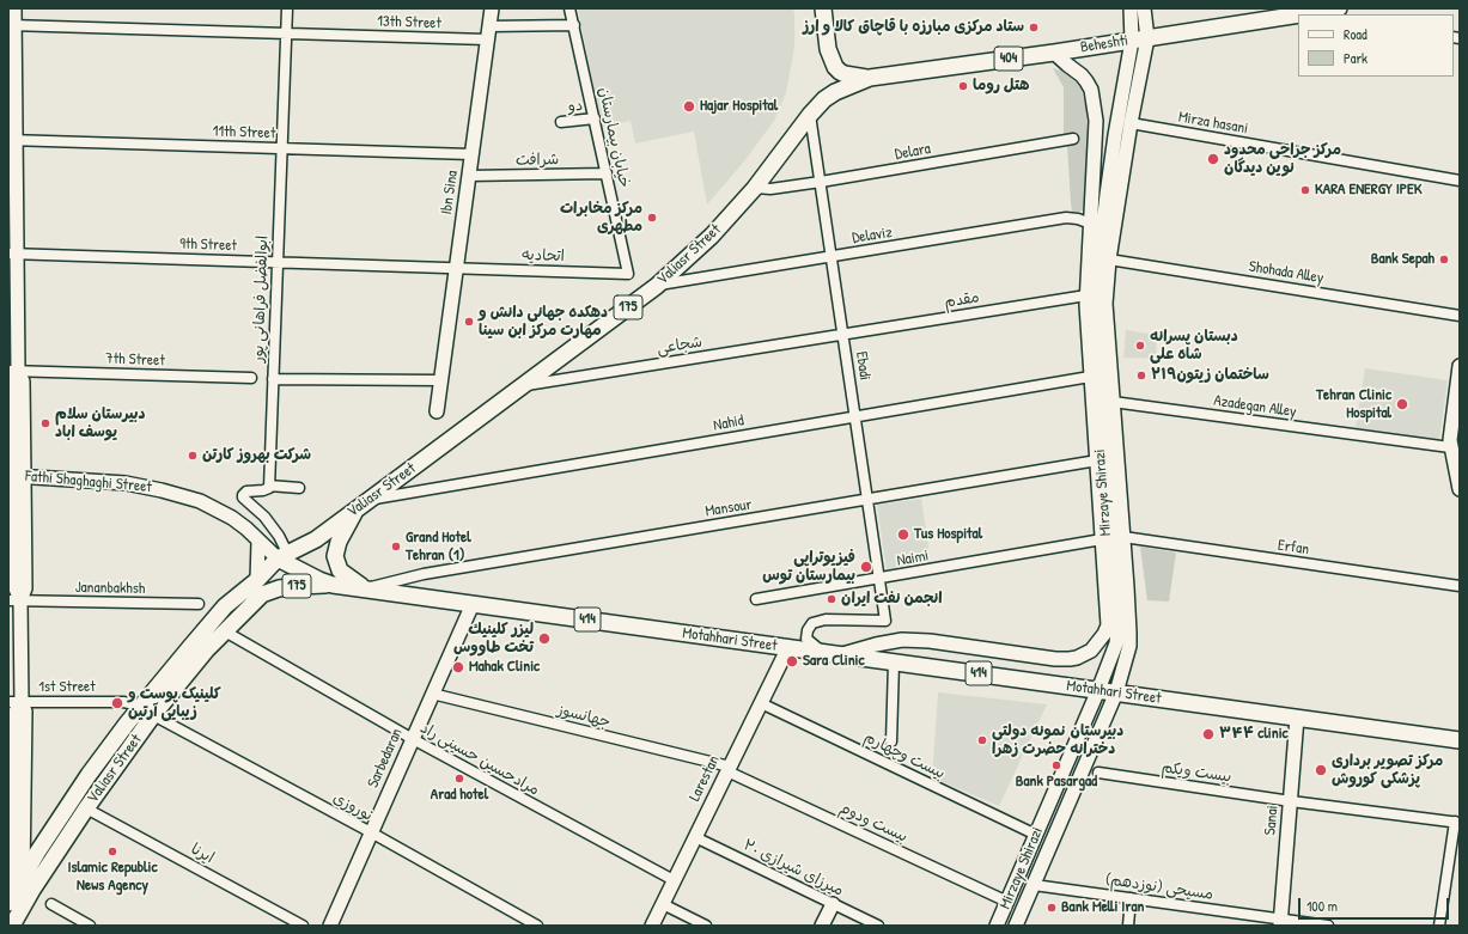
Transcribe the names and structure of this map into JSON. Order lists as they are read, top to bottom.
{
  "streets": {
    "main road": [
      "Beheshti",
      "404",
      "Ibn Sina",
      "Valiasr Street",
      "175",
      "Fathi Shaghaghi Street",
      "Mirzaye Shirazi",
      "414",
      "Motahhari Street",
      "Sarbedaran",
      "Larestan",
      "Sanai"
    ],
    "street": [
      "13th Street",
      "دو",
      "Mirza hasani",
      "11th Street",
      "خیابان بیمارستان",
      "Delara",
      "شرافت",
      "Delaviz",
      "9th Street",
      "اتحادیه",
      "Shohada Alley",
      "ابوالفضل فراهانی پور",
      "مقدم",
      "شجاعی",
      "7th Street",
      "Ebadi",
      "Azadegan Alley",
      "Nahid",
      "Mansour",
      "Erfan",
      "Naimi",
      "Jananbakhsh",
      "1st Street",
      "جهانسوز",
      "بیست وچهارم",
      "مرادحسین حسینی راد",
      "بیست ویکم",
      "نوروزی",
      "بیست ودوم",
      "ايرنا",
      "میرزای شیرازی ۲۰",
      "مسیحی (نوزدهم)"
    ]
  },
  "crossings": [
    ["13th Street", "Ibn Sina"],
    ["13th Street", "ابوالفضل فراهانی پور"],
    ["Beheshti", "Valiasr Street"],
    ["Beheshti", "Mirzaye Shirazi"],
    ["دو", "خیابان بیمارستان"],
    ["Mirza hasani", "Mirzaye Shirazi"],
    ["11th Street", "Ibn Sina"],
    ["11th Street", "ابوالفضل فراهانی پور"],
    ["خیابان بیمارستان", "شرافت"],
    ["خیابان بیمارستان", "اتحادیه"],
    ["Delara", "Valiasr Street"],
    ["Delara", "Ebadi"],
    ["شرافت", "Ibn Sina"],
    ["Ibn Sina", "9th Street"],
    ["Ibn Sina", "اتحادیه"],
    ["Delaviz", "Valiasr Street"],
    ["Delaviz", "Ebadi"],
    ["Delaviz", "Mirzaye Shirazi"],
    ["9th Street", "اتحادیه"],
    ["9th Street", "ابوالفضل فراهانی پور"],
    ["Valiasr Street", "شجاعی"],
    ["Valiasr Street", "Ebadi"],
    ["Valiasr Street", "Nahid"],
    ["Valiasr Street", "Fathi Shaghaghi Street"],
    ["Valiasr Street", "Motahhari Street"],
    ["Valiasr Street", "1st Street"],
    ["Valiasr Street", "مرادحسین حسینی راد"],
    ["Valiasr Street", "نوروزی"],
    ["Valiasr Street", "ايرنا"],
    ["Shohada Alley", "Mirzaye Shirazi"],
    ["مقدم", "شجاعی"],
    ["مقدم", "Ebadi"],
    ["مقدم", "Mirzaye Shirazi"],
    ["شجاعی", "Ebadi"],
    ["Ebadi", "Nahid"],
    ["Ebadi", "Mansour"],
    ["Ebadi", "Naimi"],
    ["Ebadi", "Motahhari Street"],
    ["Azadegan Alley", "Mirzaye Shirazi"],
    ["Nahid", "Mirzaye Shirazi"],
    ["Fathi Shaghaghi Street", "Motahhari Street"],
    ["Mirzaye Shirazi", "Mansour"],
    ["Mirzaye Shirazi", "Erfan"],
    ["Mirzaye Shirazi", "Naimi"],
    ["Mirzaye Shirazi", "Motahhari Street"],
    ["Mirzaye Shirazi", "بیست وچهارم"],
    ["Mirzaye Shirazi", "بیست ودوم"],
    ["Mirzaye Shirazi", "مسیحی (نوزدهم)"],
    ["Mansour", "Motahhari Street"],
    ["Motahhari Street", "Sarbedaran"],
    ["Motahhari Street", "Larestan"],
    ["Motahhari Street", "Sanai"],
    ["1st Street", "نوروزی"],
    ["جهانسوز", "Sarbedaran"],
    ["جهانسوز", "Larestan"],
    ["جهانسوز", "بیست ودوم"],
    ["بیست وچهارم", "Larestan"],
    ["Sarbedaran", "مرادحسین حسینی راد"],
    ["Sarbedaran", "نوروزی"],
    ["مرادحسین حسینی راد", "Larestan"],
    ["بیست ویکم", "Sanai"],
    ["Larestan", "بیست ودوم"],
    ["Larestan", "میرزای شیرازی ۲۰"],
    ["Sanai", "مسیحی (نوزدهم)"]
  ],
  "places": [
    "ستاد مرکزی مبارزه با قاچاق کالا و ارز",
    "هتل روما",
    "Hajar Hospital",
    "مرکز جراحی محدود نوین دیدگان",
    "KARA ENERGY IPEK",
    "مرکز مخابرات مطهری",
    "Bank Sepah",
    "دهکده جهانی دانش و مهارت مرکز ابن سینا",
    "دبستان پسرانه شاه علی",
    "ساختمان زیتون۲۱۹",
    "Tehran Clinic Hospital",
    "دبیرستان سلام یوسف اباد",
    "شرکت بهروز کارتن",
    "Tus Hospital",
    "Grand Hotel Tehran (1)",
    "فیزیوتراپی بیمارستان توس",
    "انجمن نفت ایران",
    "ليزر كلينيك تخت طاووس",
    "Sara Clinic",
    "Mahak Clinic",
    "کلینیک پوست و زیبایی آرتین",
    "۳۴۴ clinic",
    "دبیرستان نمونه دولتی دخترانه حضرت زهرا",
    "Bank Pasargad",
    "مرکز تصویر برداری پزشکی کوروش",
    "Arad hotel",
    "Islamic Republic News Agency",
    "Bank Melli Iran"
  ],
  "legend": ["Road", "Park"],
  "scale_bar": "100 m"
}
